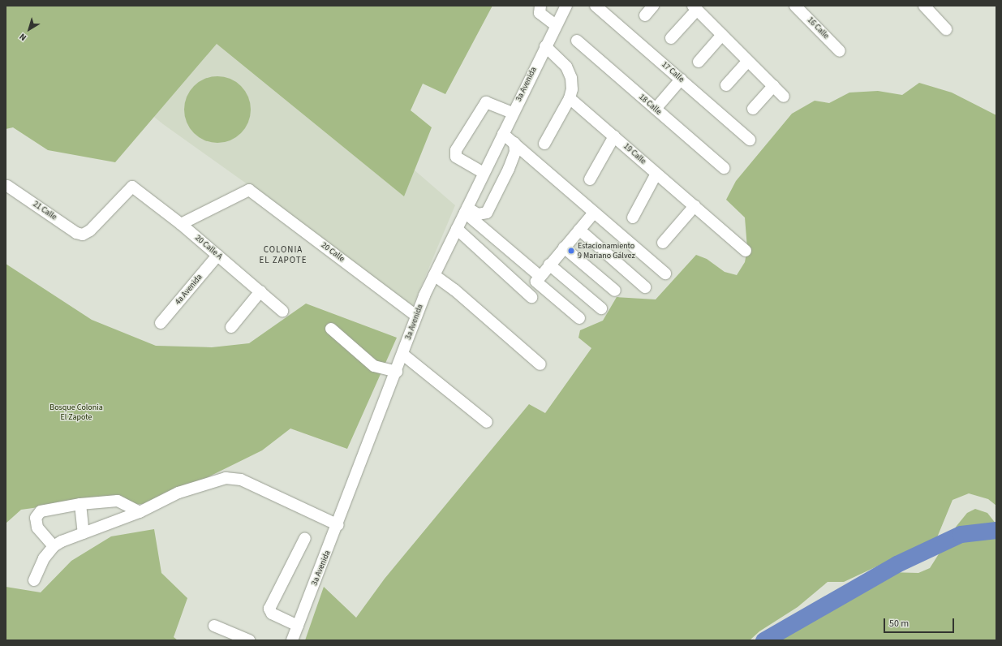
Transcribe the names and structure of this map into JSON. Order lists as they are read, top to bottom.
{
  "streets": {
    "street": [
      "16 Calle",
      "17 Calle",
      "3a Avenida",
      "18 Calle",
      "19 Calle",
      "21 Calle",
      "20 Calle A",
      "20 Calle",
      "4a Avenida"
    ]
  },
  "crossings": [
    ["3a Avenida", "20 Calle"],
    ["21 Calle", "20 Calle A"],
    ["20 Calle A", "20 Calle"],
    ["20 Calle A", "4a Avenida"]
  ],
  "districts": ["COLONIA EL ZAPOTE"],
  "parks": ["Bosque Colonia El Zapote"],
  "places": ["Estacionamiento 9 Mariano Gálvez"],
  "scale_bar": "50 m",
  "north": "bottom left"
}
